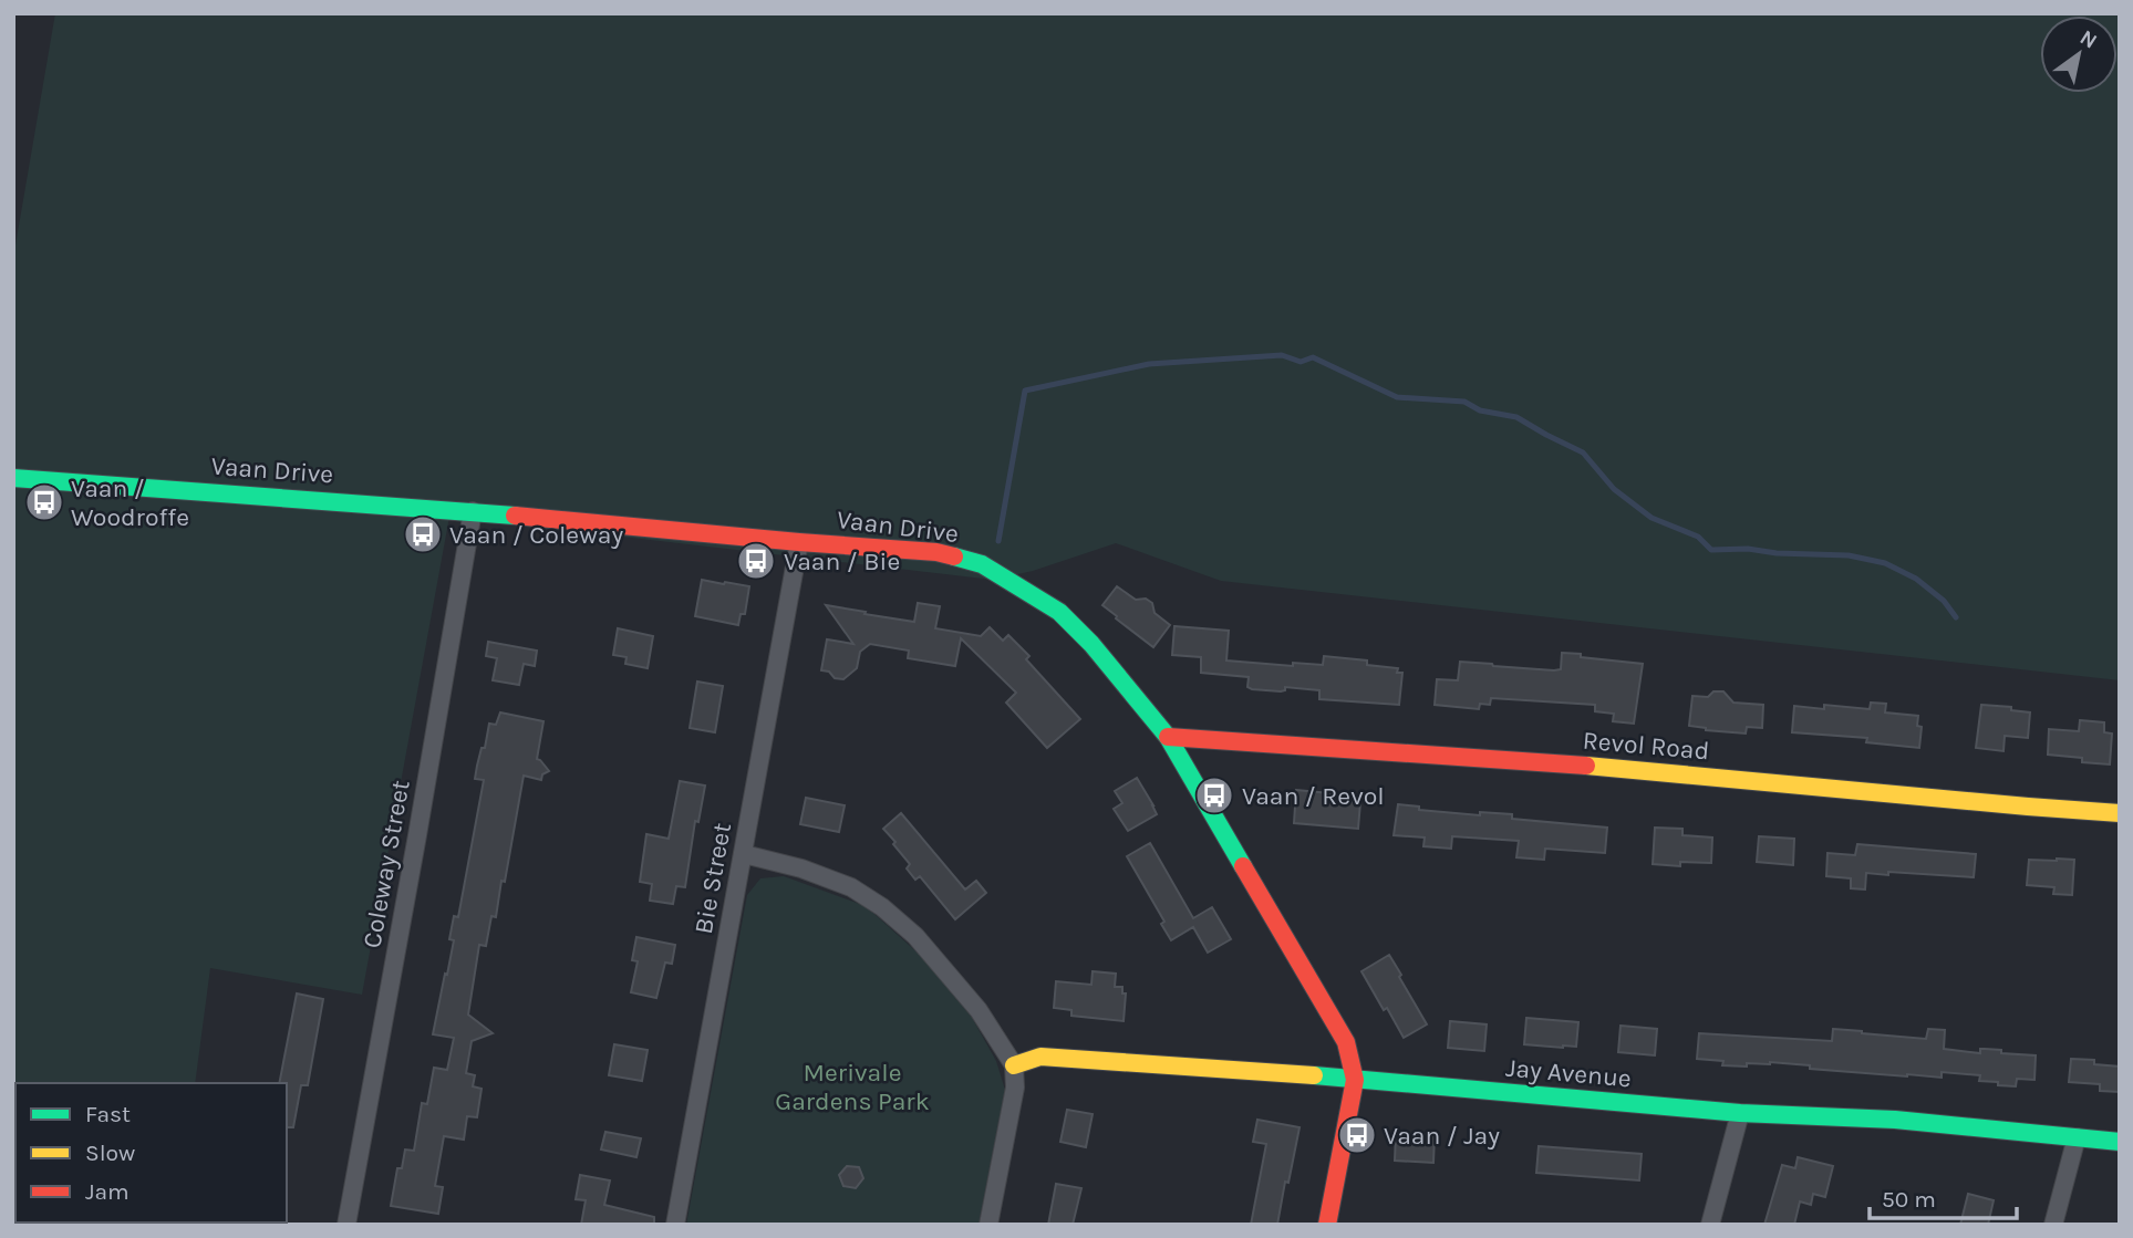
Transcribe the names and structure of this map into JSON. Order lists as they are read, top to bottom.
{
  "streets": {
    "street": [
      "Vaan Drive",
      "Revol Road",
      "Coleway Street",
      "Bie Street",
      "Jay Avenue"
    ]
  },
  "crossings": [
    ["Vaan Drive", "Revol Road"],
    ["Vaan Drive", "Coleway Street"],
    ["Vaan Drive", "Bie Street"],
    ["Vaan Drive", "Jay Avenue"]
  ],
  "parks": ["Merivale Gardens Park"],
  "places": {
    "bus stop": [
      "Vaan / Woodroffe",
      "Vaan / Coleway",
      "Vaan / Bie",
      "Vaan / Revol",
      "Vaan / Jay"
    ]
  },
  "legend": ["Fast", "Slow", "Jam"],
  "scale_bar": "50 m",
  "north": "top right"
}
